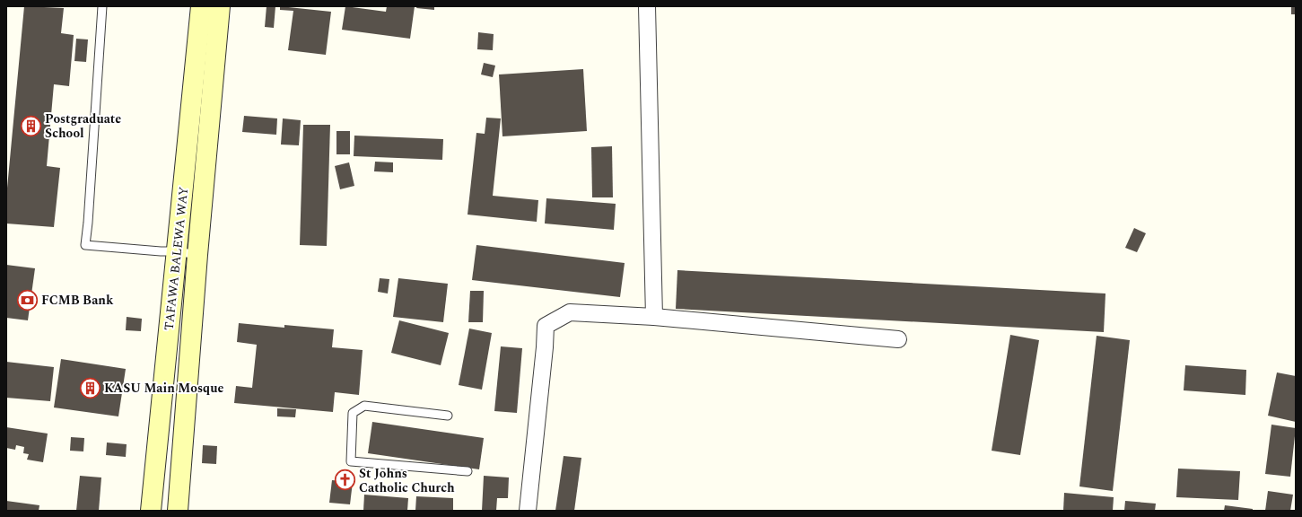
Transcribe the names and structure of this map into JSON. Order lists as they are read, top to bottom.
{
  "streets": {
    "main road": ["TAFAWA BALEWA WAY"]
  },
  "places": {
    "building": ["Postgraduate School", "KASU Main Mosque"],
    "bank": ["FCMB Bank"],
    "church": ["St Johns Catholic Church"]
  }
}
